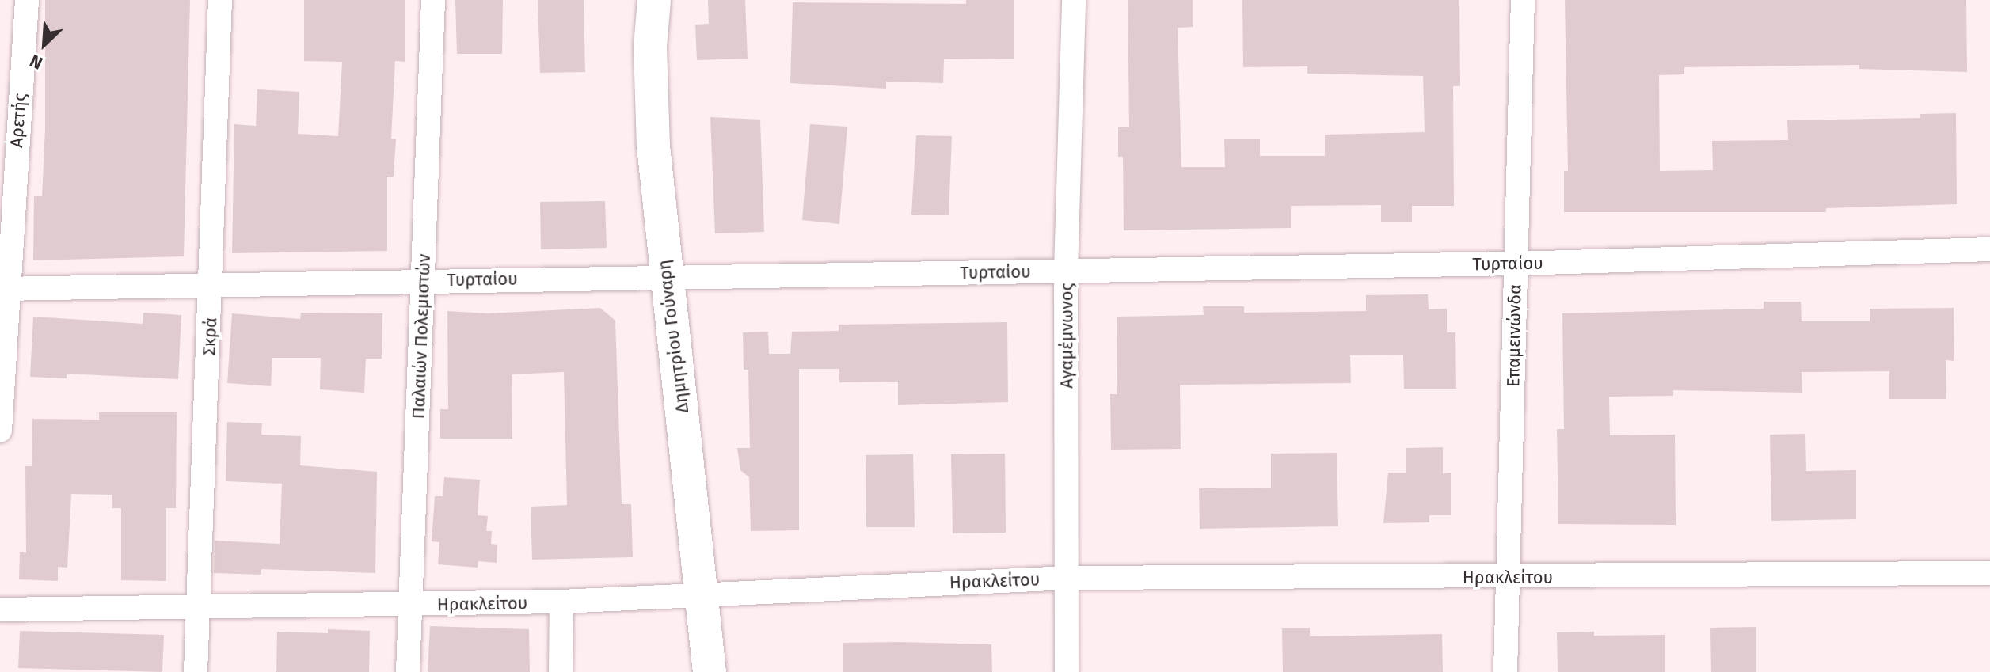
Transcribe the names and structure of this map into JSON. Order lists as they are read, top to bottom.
{
  "streets": {
    "main road": ["Δημητρίου Γούναρη"],
    "street": [
      "Αρετής",
      "Τυρταίου",
      "Αγαμέμνωνος",
      "Επαμεινώνδα",
      "Σκρά",
      "Παλαιών Πολεμιστών",
      "Ηρακλείτου"
    ]
  },
  "crossings": [
    ["Αρετής", "Τυρταίου"],
    ["Τυρταίου", "Αγαμέμνωνος"],
    ["Τυρταίου", "Επαμεινώνδα"],
    ["Τυρταίου", "Σκρά"],
    ["Τυρταίου", "Παλαιών Πολεμιστών"],
    ["Τυρταίου", "Δημητρίου Γούναρη"],
    ["Αγαμέμνωνος", "Ηρακλείτου"],
    ["Επαμεινώνδα", "Ηρακλείτου"],
    ["Σκρά", "Ηρακλείτου"],
    ["Παλαιών Πολεμιστών", "Ηρακλείτου"],
    ["Δημητρίου Γούναρη", "Ηρακλείτου"]
  ],
  "north": "bottom left"
}
